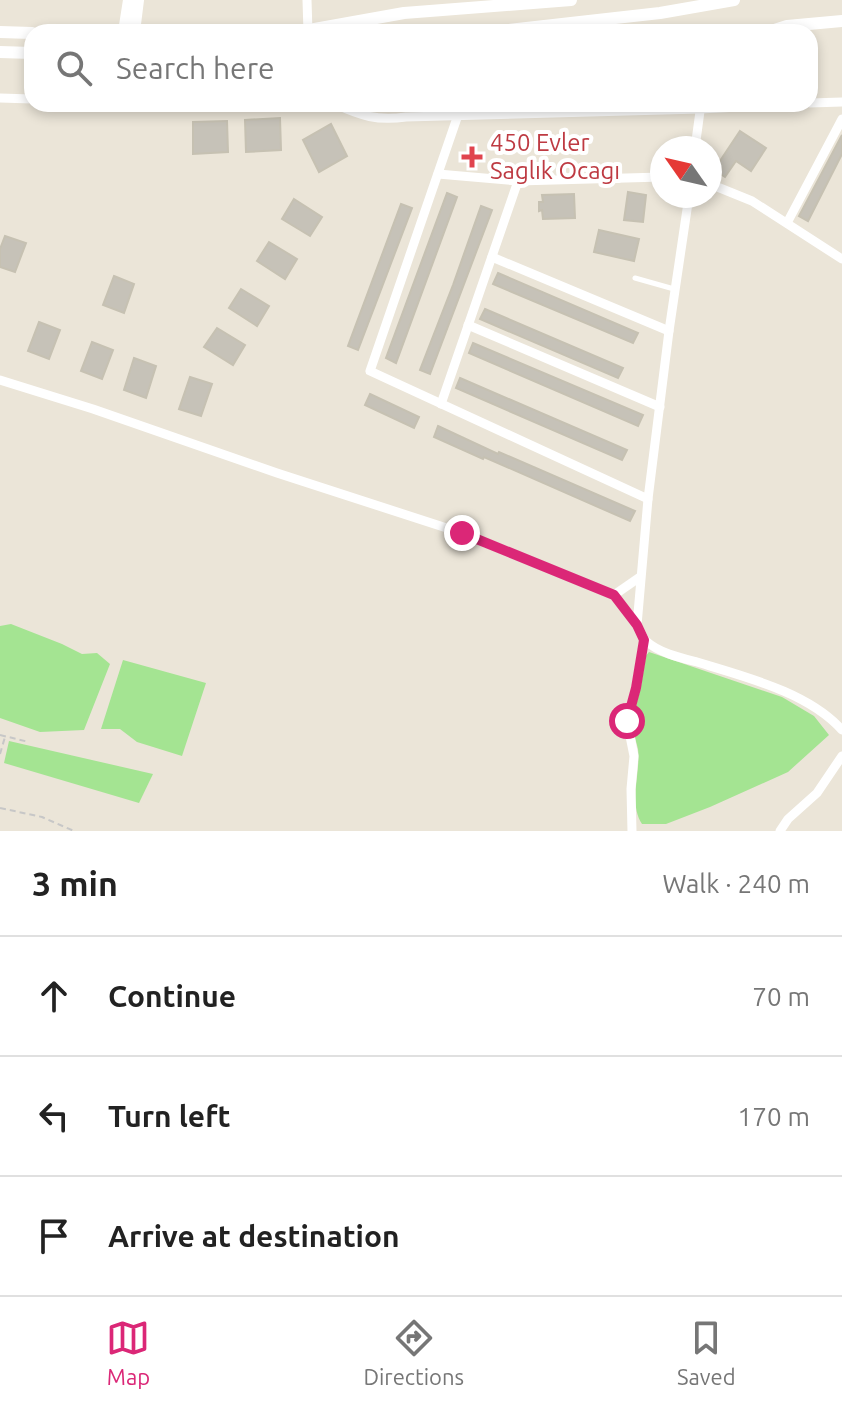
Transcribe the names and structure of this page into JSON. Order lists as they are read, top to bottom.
{
  "places": {
    "health": ["450 Evler Saglık Ocagı"]
  },
  "north": "top left",
  "page": {
    "search": "Search here",
    "heading": ["3 min", "Walk · 240 m"],
    "list": [
      ["Continue", "70 m"],
      ["Turn left", "170 m"],
      "Arrive at destination"
    ],
    "nav": ["Map", "Directions", "Saved"]
  }
}
